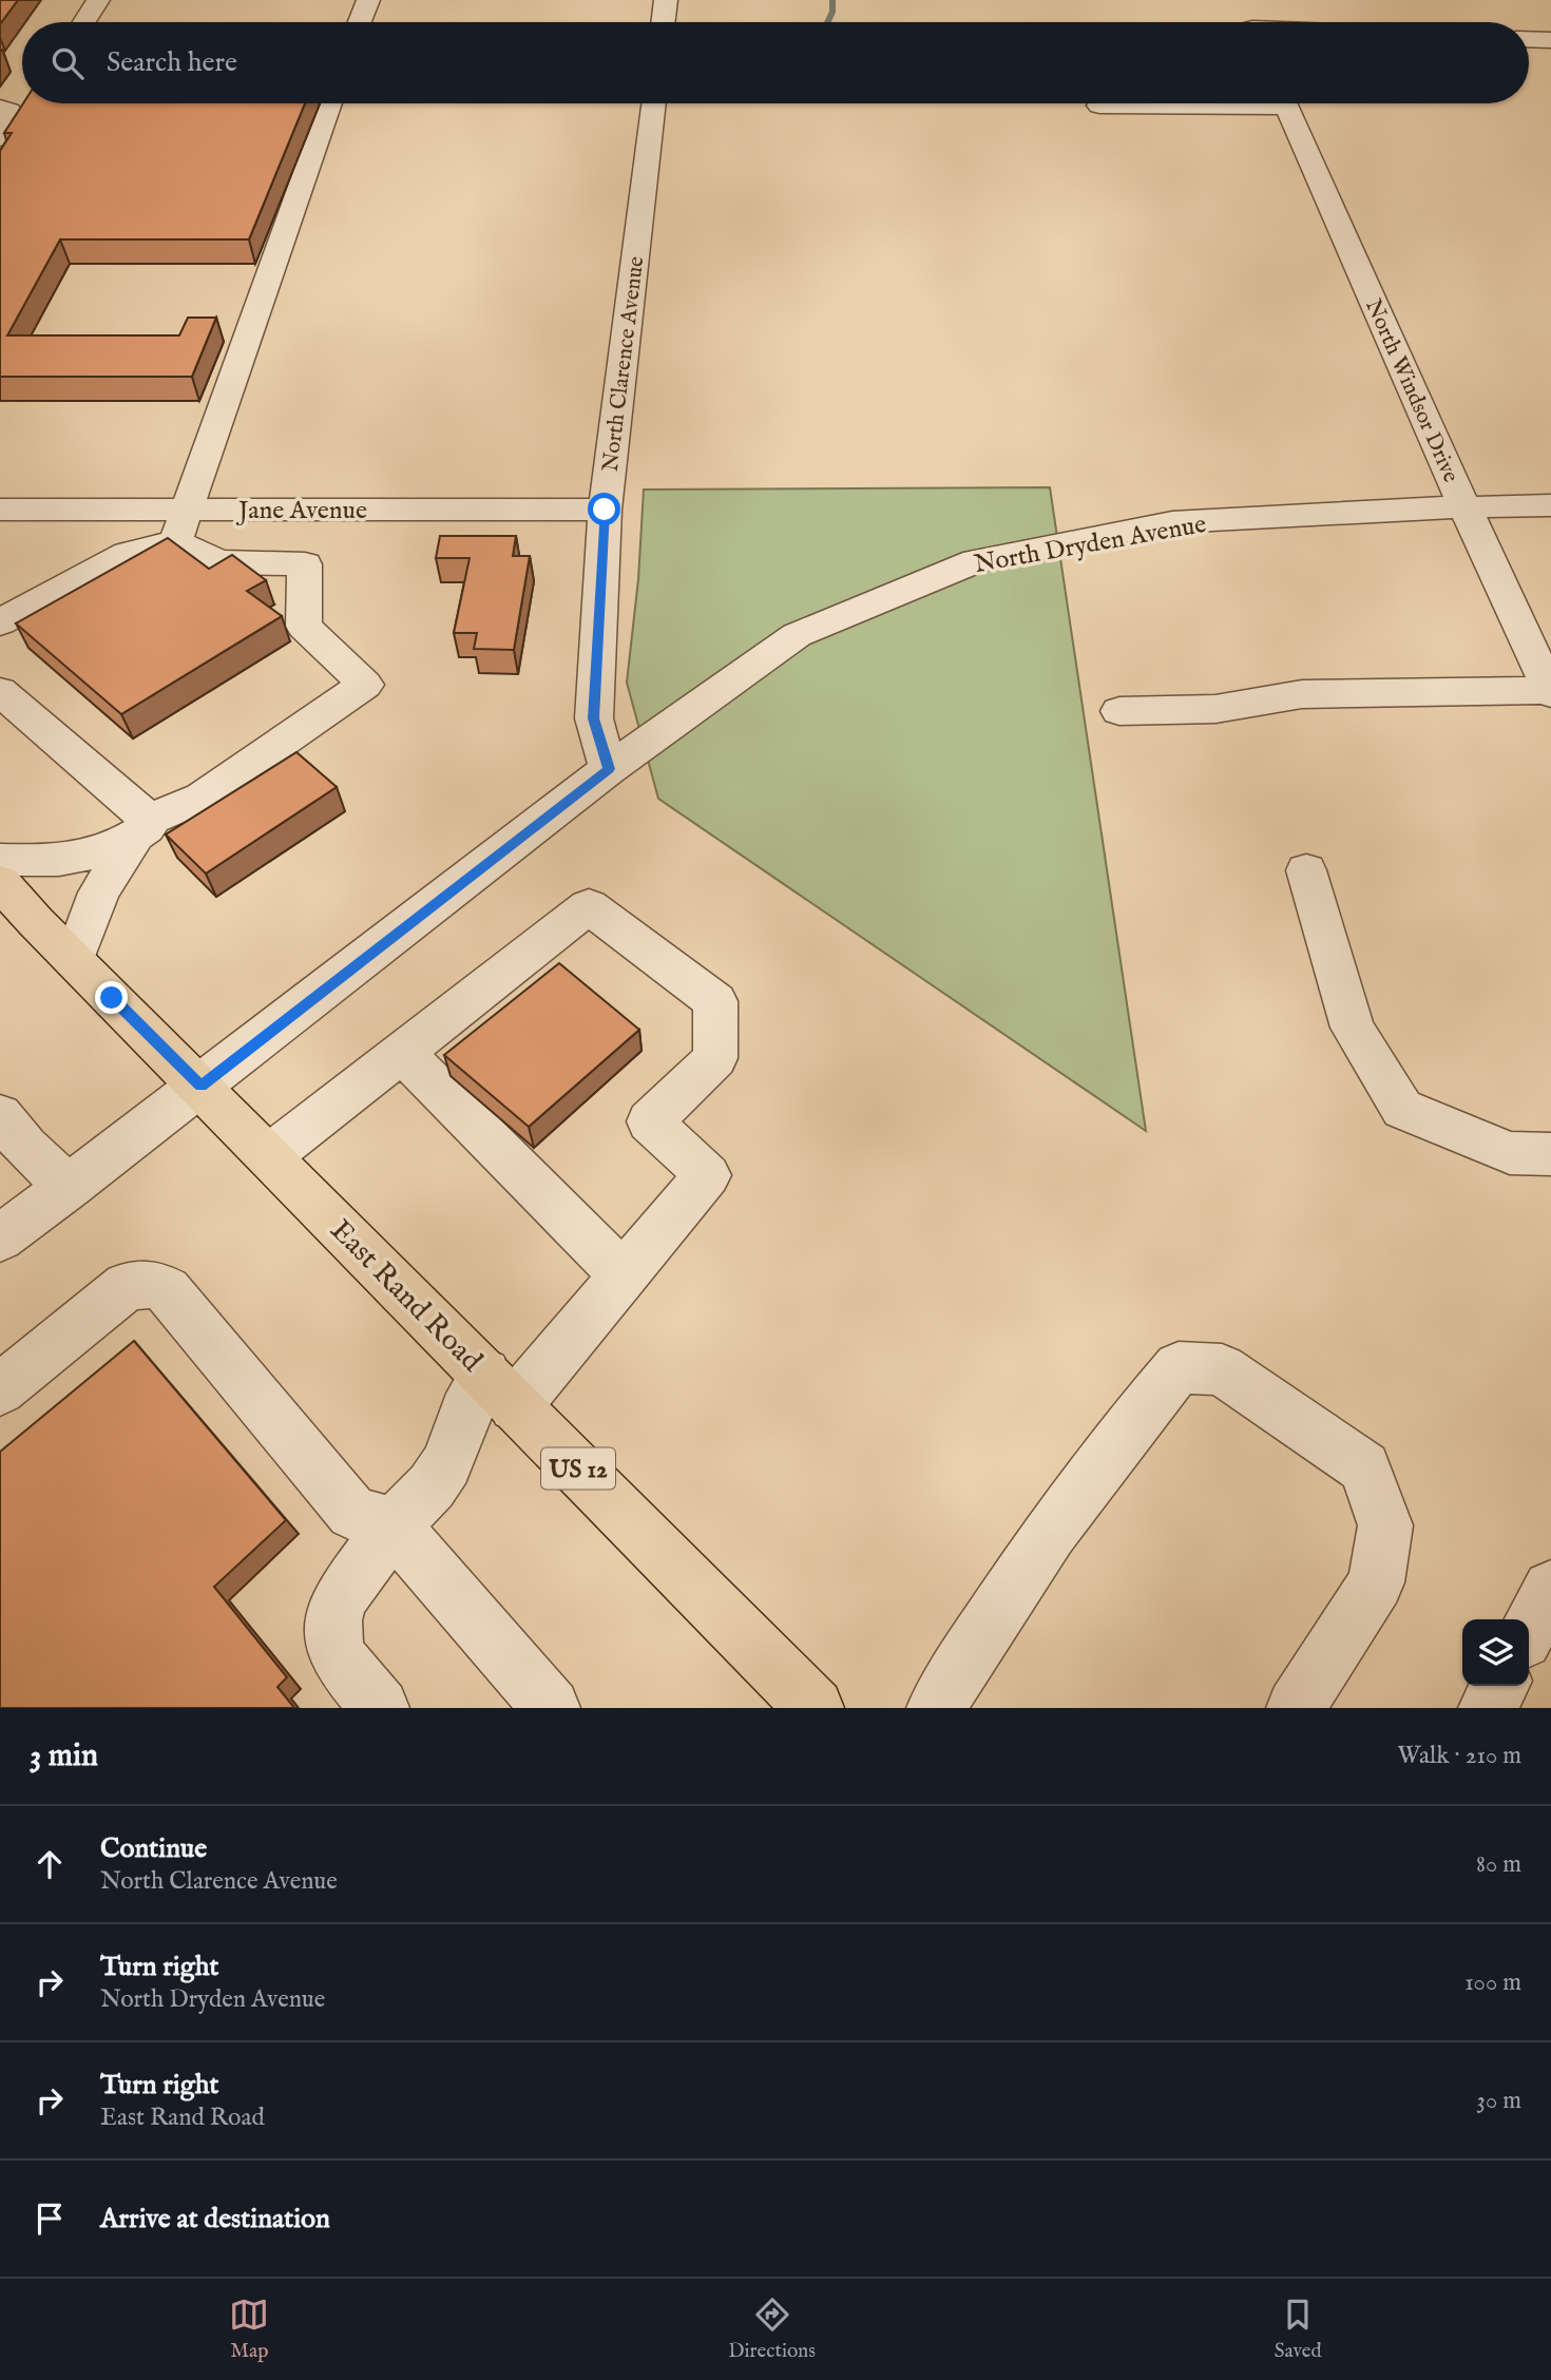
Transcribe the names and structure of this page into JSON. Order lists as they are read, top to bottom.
{
  "streets": {
    "main road": ["East Rand Road", "US 12"],
    "street": [
      "North Clarence Avenue",
      "North Windsor Drive",
      "Jane Avenue",
      "North Dryden Avenue"
    ]
  },
  "crossings": [
    ["North Clarence Avenue", "Jane Avenue"],
    ["North Clarence Avenue", "North Dryden Avenue"],
    ["North Windsor Drive", "North Dryden Avenue"],
    ["North Dryden Avenue", "East Rand Road"]
  ],
  "page": {
    "search": "Search here",
    "heading": ["3 min", "Walk · 210 m"],
    "list": [
      ["Continue", "North Clarence Avenue", "80 m"],
      ["Turn right", "North Dryden Avenue", "100 m"],
      ["Turn right", "East Rand Road", "30 m"],
      "Arrive at destination"
    ],
    "nav": ["Map", "Directions", "Saved"]
  }
}
